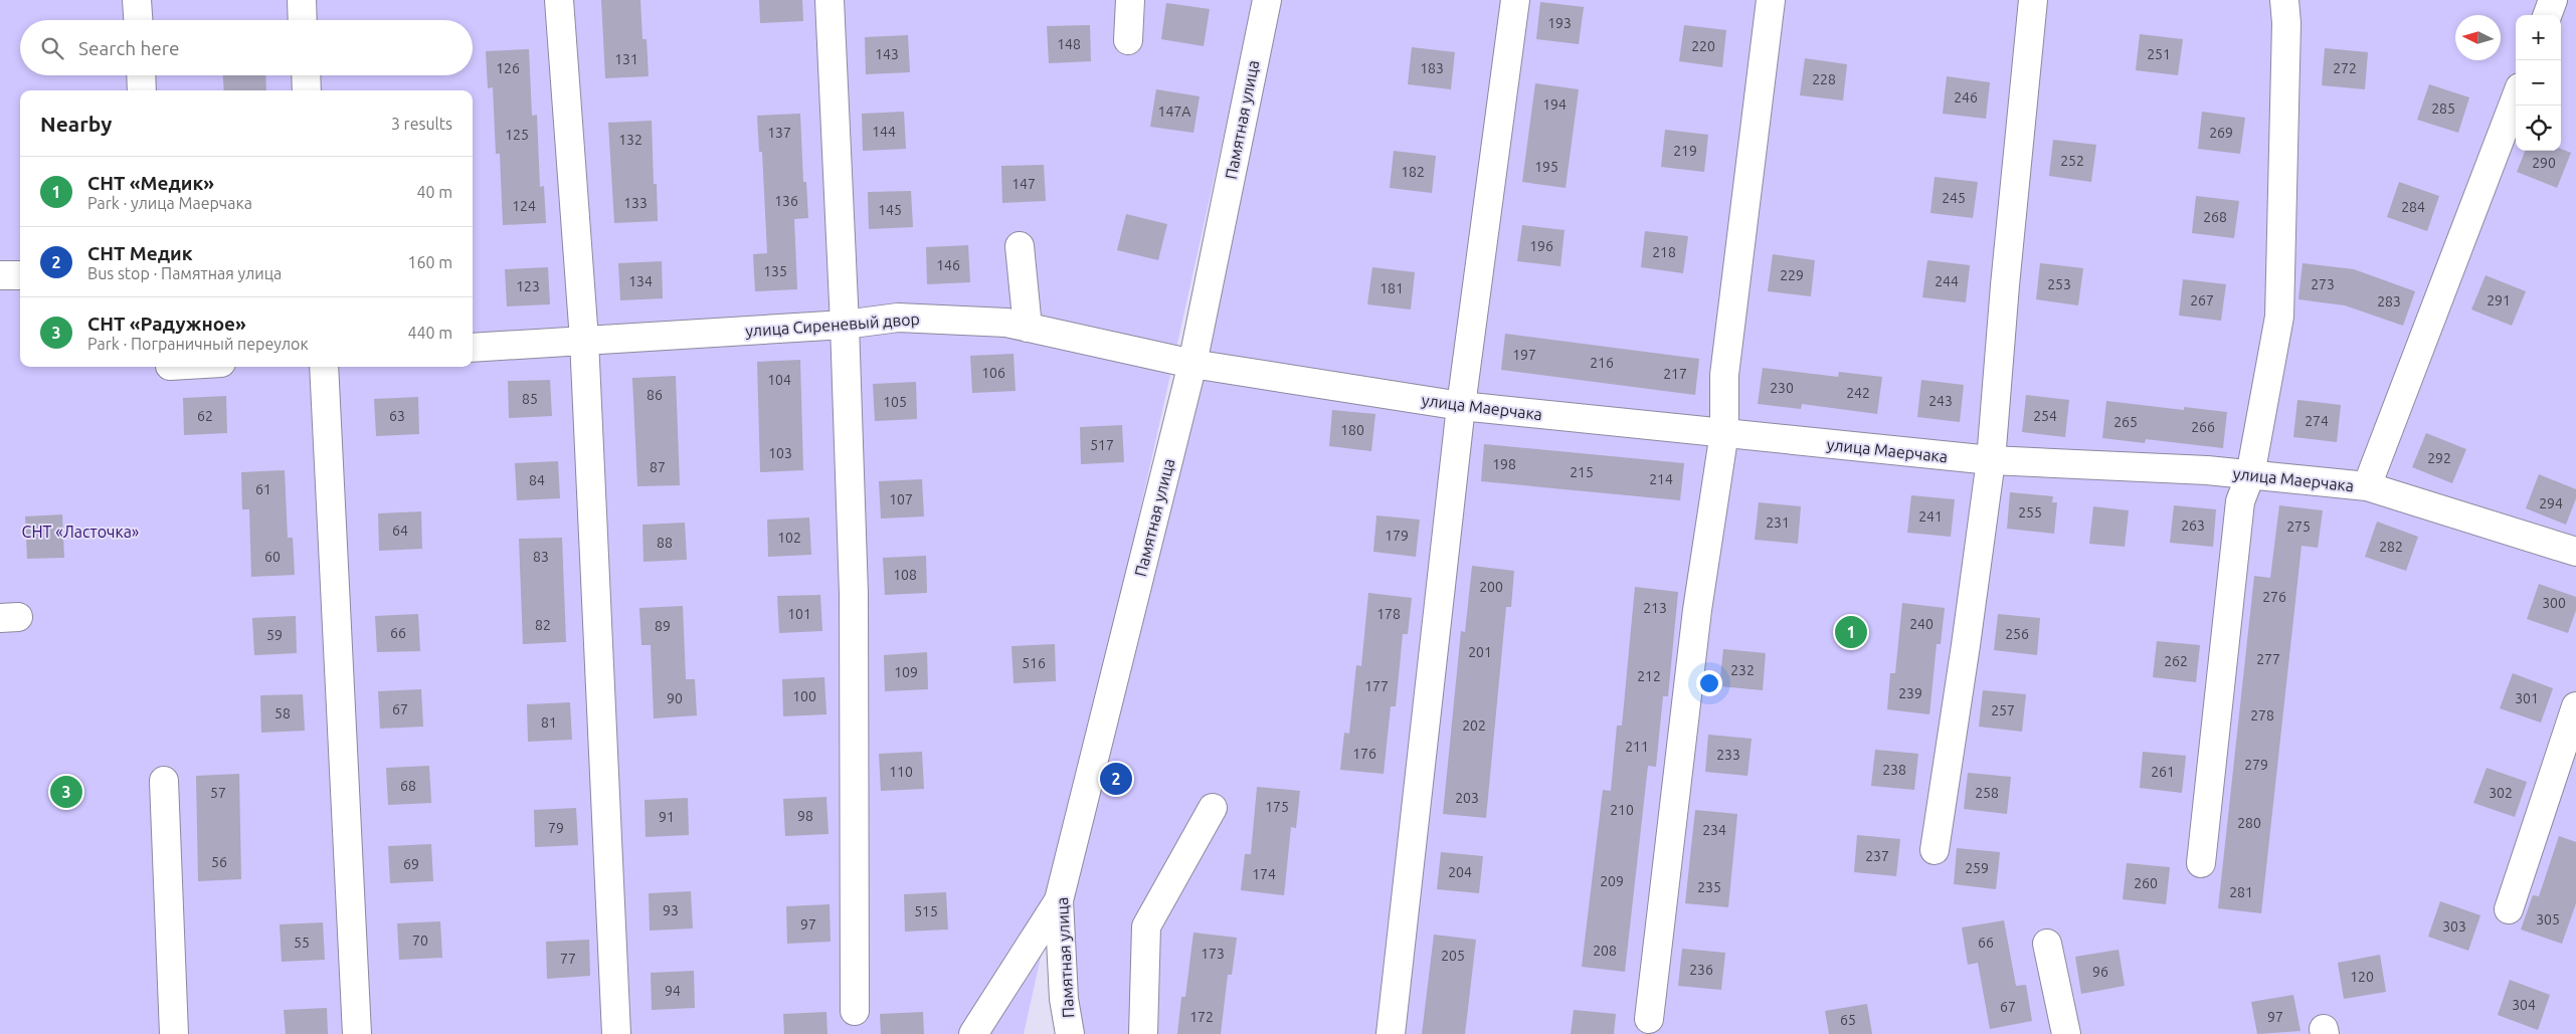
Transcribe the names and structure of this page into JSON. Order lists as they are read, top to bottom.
{
  "streets": {
    "street": ["Памятная улица", "улица Сиреневый двор", "улица Маерчака"]
  },
  "crossings": [
    ["Памятная улица", "улица Сиреневый двор"],
    ["Памятная улица", "улица Маерчака"],
    ["улица Сиреневый двор", "улица Маерчака"]
  ],
  "parks": ["СНТ «Ласточка»"],
  "house_numbers": [
    "193",
    "148",
    "220",
    "143",
    "251",
    "131",
    "126",
    "183",
    "272",
    "228",
    "246",
    "194",
    "285",
    "147А",
    "144",
    "137",
    "269",
    "125",
    "132",
    "219",
    "252",
    "290",
    "195",
    "182",
    "147",
    "245",
    "136",
    "133",
    "124",
    "284",
    "145",
    "268",
    "196",
    "218",
    "146",
    "135",
    "229",
    "134",
    "244",
    "253",
    "273",
    "123",
    "181",
    "267",
    "291",
    "283",
    "197",
    "216",
    "106",
    "217",
    "104",
    "230",
    "242",
    "86",
    "85",
    "243",
    "105",
    "62",
    "63",
    "254",
    "274",
    "265",
    "266",
    "180",
    "517",
    "103",
    "292",
    "198",
    "87",
    "215",
    "214",
    "84",
    "61",
    "107",
    "294",
    "255",
    "241",
    "231",
    "263",
    "275",
    "64",
    "179",
    "102",
    "88",
    "282",
    "60",
    "83",
    "108",
    "200",
    "276",
    "300",
    "213",
    "101",
    "178",
    "240",
    "82",
    "89",
    "66",
    "256",
    "59",
    "201",
    "277",
    "262",
    "516",
    "232",
    "109",
    "212",
    "177",
    "239",
    "100",
    "90",
    "301",
    "67",
    "257",
    "58",
    "278",
    "81",
    "202",
    "211",
    "176",
    "233",
    "279",
    "238",
    "110",
    "261",
    "68",
    "57",
    "258",
    "302",
    "203",
    "175",
    "210",
    "98",
    "91",
    "280",
    "79",
    "234",
    "237",
    "56",
    "69",
    "259",
    "204",
    "174",
    "209",
    "260",
    "235",
    "281",
    "93",
    "515",
    "305",
    "97",
    "303",
    "70",
    "55",
    "66",
    "208",
    "173",
    "205",
    "77",
    "236",
    "96",
    "120",
    "94",
    "304",
    "67",
    "172",
    "97",
    "65"
  ],
  "north": "left",
  "page": {
    "map_buttons": ["+", "−"],
    "search": "Search here",
    "heading": ["Nearby", "3 results"],
    "list": [
      {
        "mark": "1",
        "name": "СНТ «Медик»",
        "note": "Park · улица Маерчака",
        "value": "40 m"
      },
      {
        "mark": "2",
        "name": "СНТ Медик",
        "note": "Bus stop · Памятная улица",
        "value": "160 m"
      },
      {
        "mark": "3",
        "name": "СНТ «Радужное»",
        "note": "Park · Пограничный переулок",
        "value": "440 m"
      }
    ],
    "pins": ["1", "2", "3"]
  }
}
